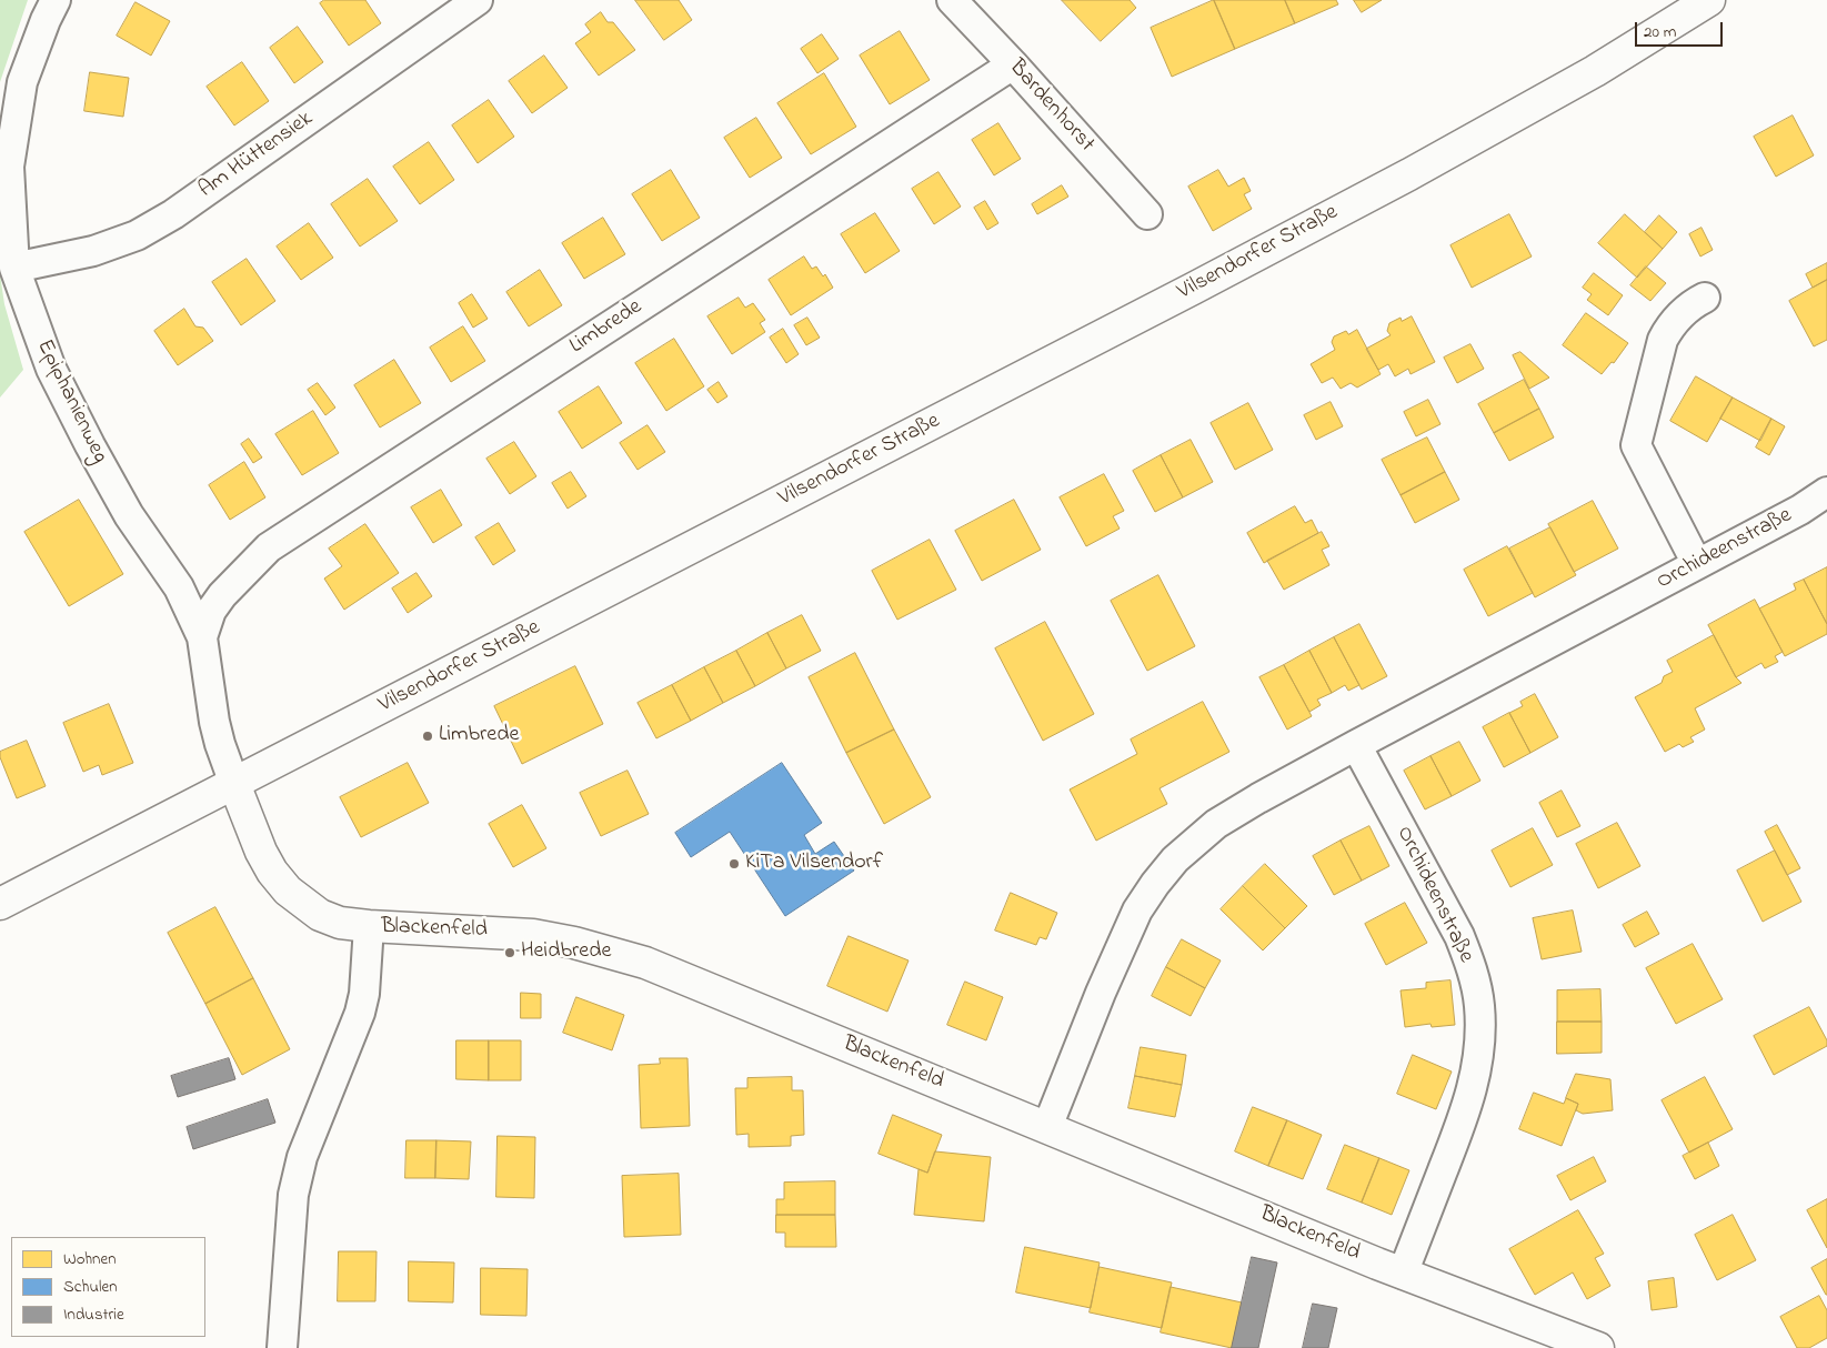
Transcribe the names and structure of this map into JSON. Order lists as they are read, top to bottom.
{
  "streets": {
    "main road": ["Vilsendorfer Straße", "Blackenfeld"],
    "street": [
      "Bardenhorst",
      "Am Hüttensiek",
      "Limbrede",
      "Epiphanienweg",
      "Orchideenstraße"
    ]
  },
  "crossings": [
    ["Bardenhorst", "Limbrede"],
    ["Am Hüttensiek", "Epiphanienweg"],
    ["Vilsendorfer Straße", "Epiphanienweg"],
    ["Vilsendorfer Straße", "Blackenfeld"],
    ["Limbrede", "Epiphanienweg"],
    ["Epiphanienweg", "Blackenfeld"],
    ["Orchideenstraße", "Blackenfeld"]
  ],
  "places": ["Limbrede", "KiTa Vilsendorf", "Heidbrede"],
  "legend": ["Wohnen", "Schulen", "Industrie"],
  "scale_bar": "20 m"
}
